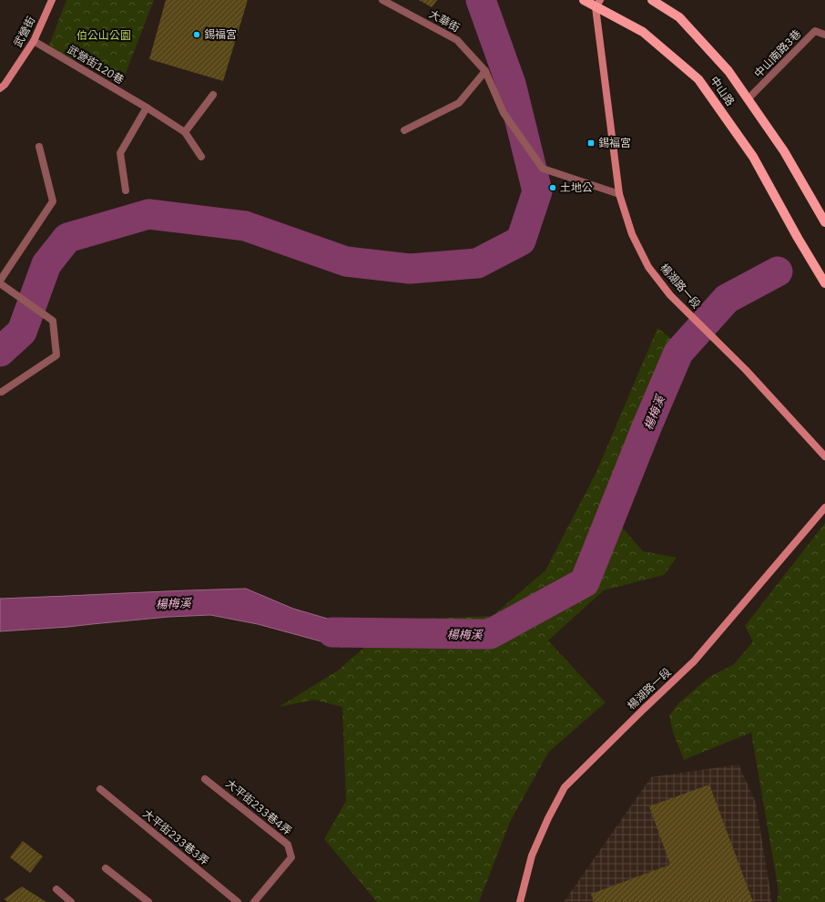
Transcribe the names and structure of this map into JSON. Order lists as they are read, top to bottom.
{
  "streets": {
    "main road": ["中山路"],
    "street": [
      "大華街",
      "武營街",
      "中山南路3巷",
      "武營街120巷",
      "楊湖路一段",
      "大平街233巷4弄",
      "大平街233巷3弄"
    ]
  },
  "crossings": [
    ["大華街", "楊湖路一段"],
    ["武營街", "武營街120巷"],
    ["中山南路3巷", "中山路"],
    ["中山路", "楊湖路一段"]
  ],
  "water": ["楊梅溪"],
  "parks": ["伯公山公園"],
  "places": {
    "other": ["錫福宮", "土地公"],
    "transit": ["錫褔宮"]
  }
}
